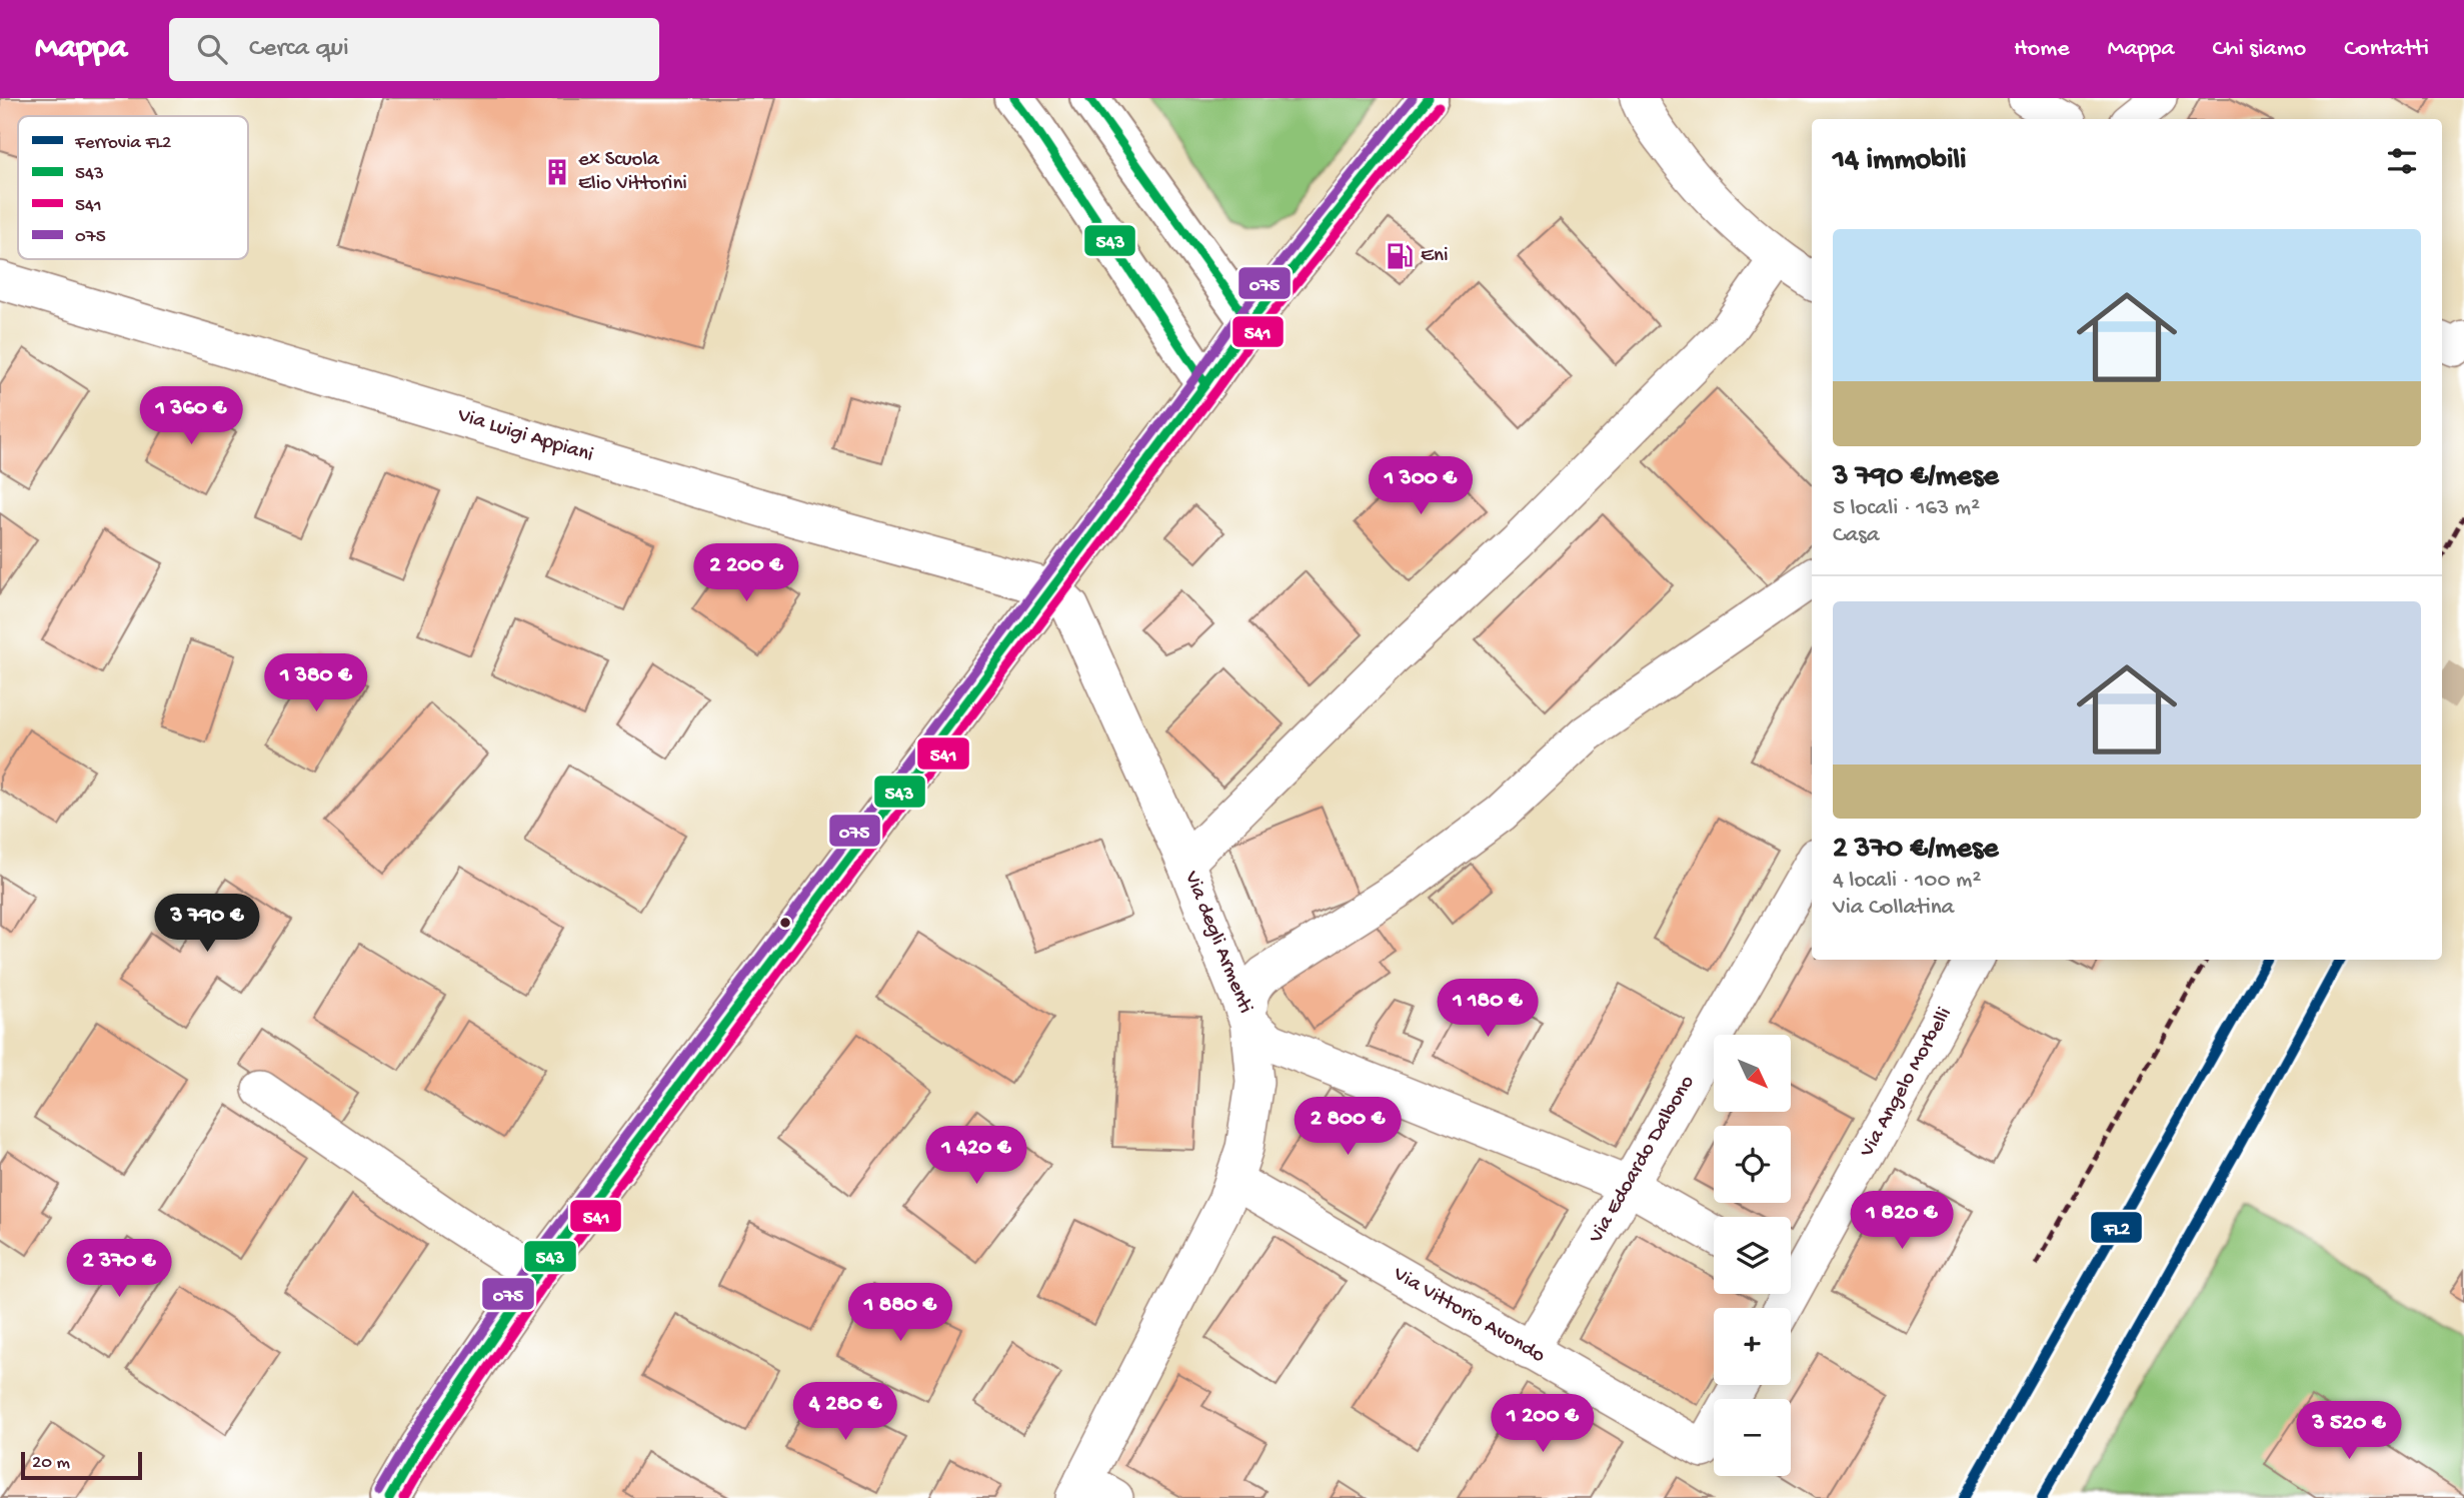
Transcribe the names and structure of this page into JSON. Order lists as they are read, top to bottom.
{
  "streets": {
    "street": [
      "Via Luigi Appiani",
      "Via degli Armenti",
      "Via Angelo Morbelli",
      "Via Edoardo Dalbono",
      "Via Vittorio Avondo"
    ]
  },
  "crossings": [
    ["Via Luigi Appiani", "Via degli Armenti"],
    ["Via degli Armenti", "Via Vittorio Avondo"],
    ["Via Edoardo Dalbono", "Via Vittorio Avondo"]
  ],
  "places": {
    "building": ["ex Scuola Elio Vittorini"],
    "fuel station": ["Eni"]
  },
  "lines": [
    "transit line 543",
    "transit line 075",
    "transit line 541",
    "rail line FL2"
  ],
  "legend": [
    "Ferrovia FL2",
    "543",
    "541",
    "075"
  ],
  "scale_bar": "20 m",
  "north": "bottom right",
  "page": {
    "header": "Mappa",
    "search": "Cerca qui",
    "nav": [
      "Home",
      "Mappa",
      "Chi siamo",
      "Contatti"
    ],
    "heading": "14 immobili",
    "list": [
      {
        "name": "3 790 €/mese",
        "note": "5 locali · 163 m² · Casa"
      },
      {
        "name": "2 370 €/mese",
        "note": "4 locali · 100 m² · Via Collatina"
      }
    ],
    "price": [
      "1 360 €",
      "1 300 €",
      "2 200 €",
      "1 380 €",
      "3 790 €",
      "1 180 €",
      "2 800 €",
      "1 420 €",
      "1 820 €",
      "2 370 €",
      "1 880 €",
      "4 280 €",
      "1 200 €",
      "3 520 €"
    ],
    "map_buttons": ["+", "−"],
    "scale": "20 m"
  }
}
